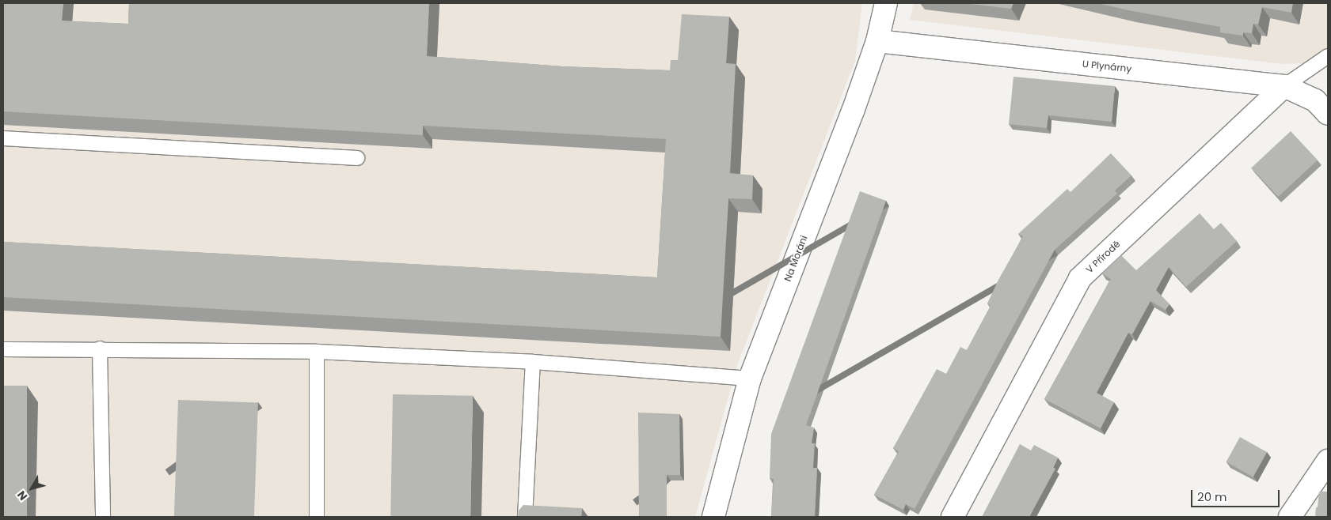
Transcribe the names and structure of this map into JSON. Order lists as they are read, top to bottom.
{
  "streets": {
    "street": ["U Plynárny", "V Přírodě", "Na Moráni"]
  },
  "crossings": [
    ["U Plynárny", "V Přírodě"],
    ["U Plynárny", "Na Moráni"]
  ],
  "scale_bar": "20 m",
  "north": "bottom left"
}
